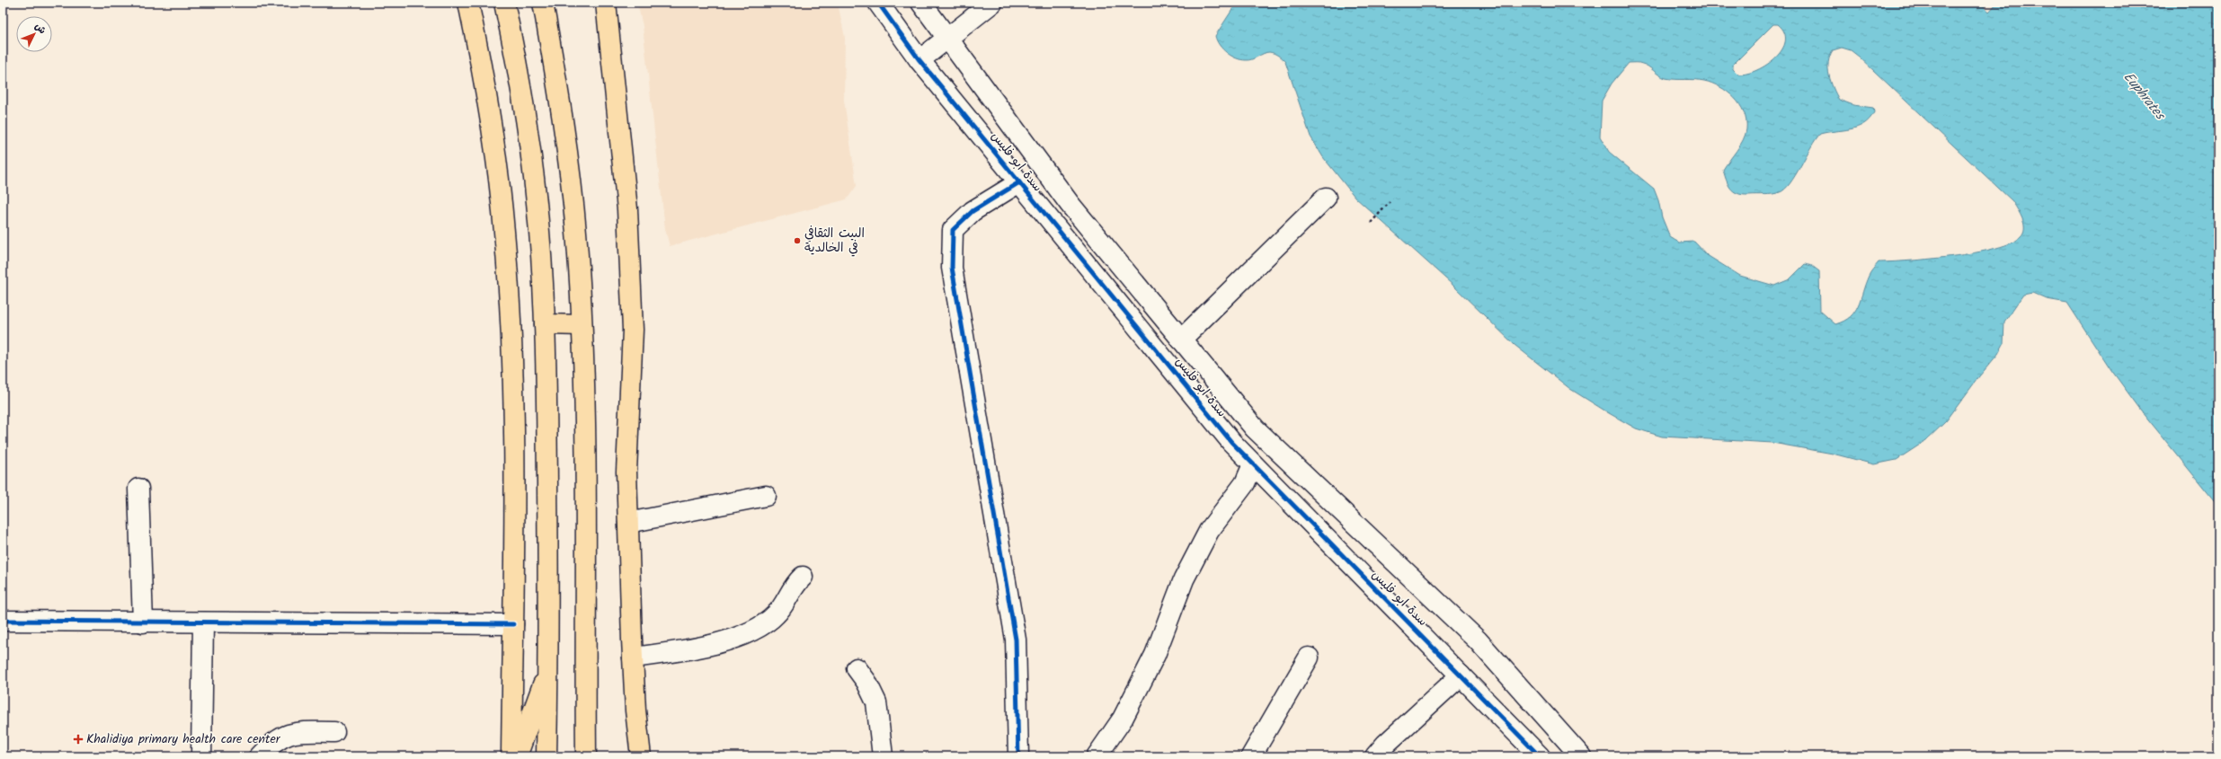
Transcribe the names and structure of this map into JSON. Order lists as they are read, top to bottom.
{
  "streets": {
    "street": ["سدة ابو فليس"]
  },
  "water": ["Euphrates"],
  "places": {
    "other": ["البيت الثقافي في الخالدية"],
    "health": ["Khalidiya primary health care center"]
  },
  "north": "top right"
}
